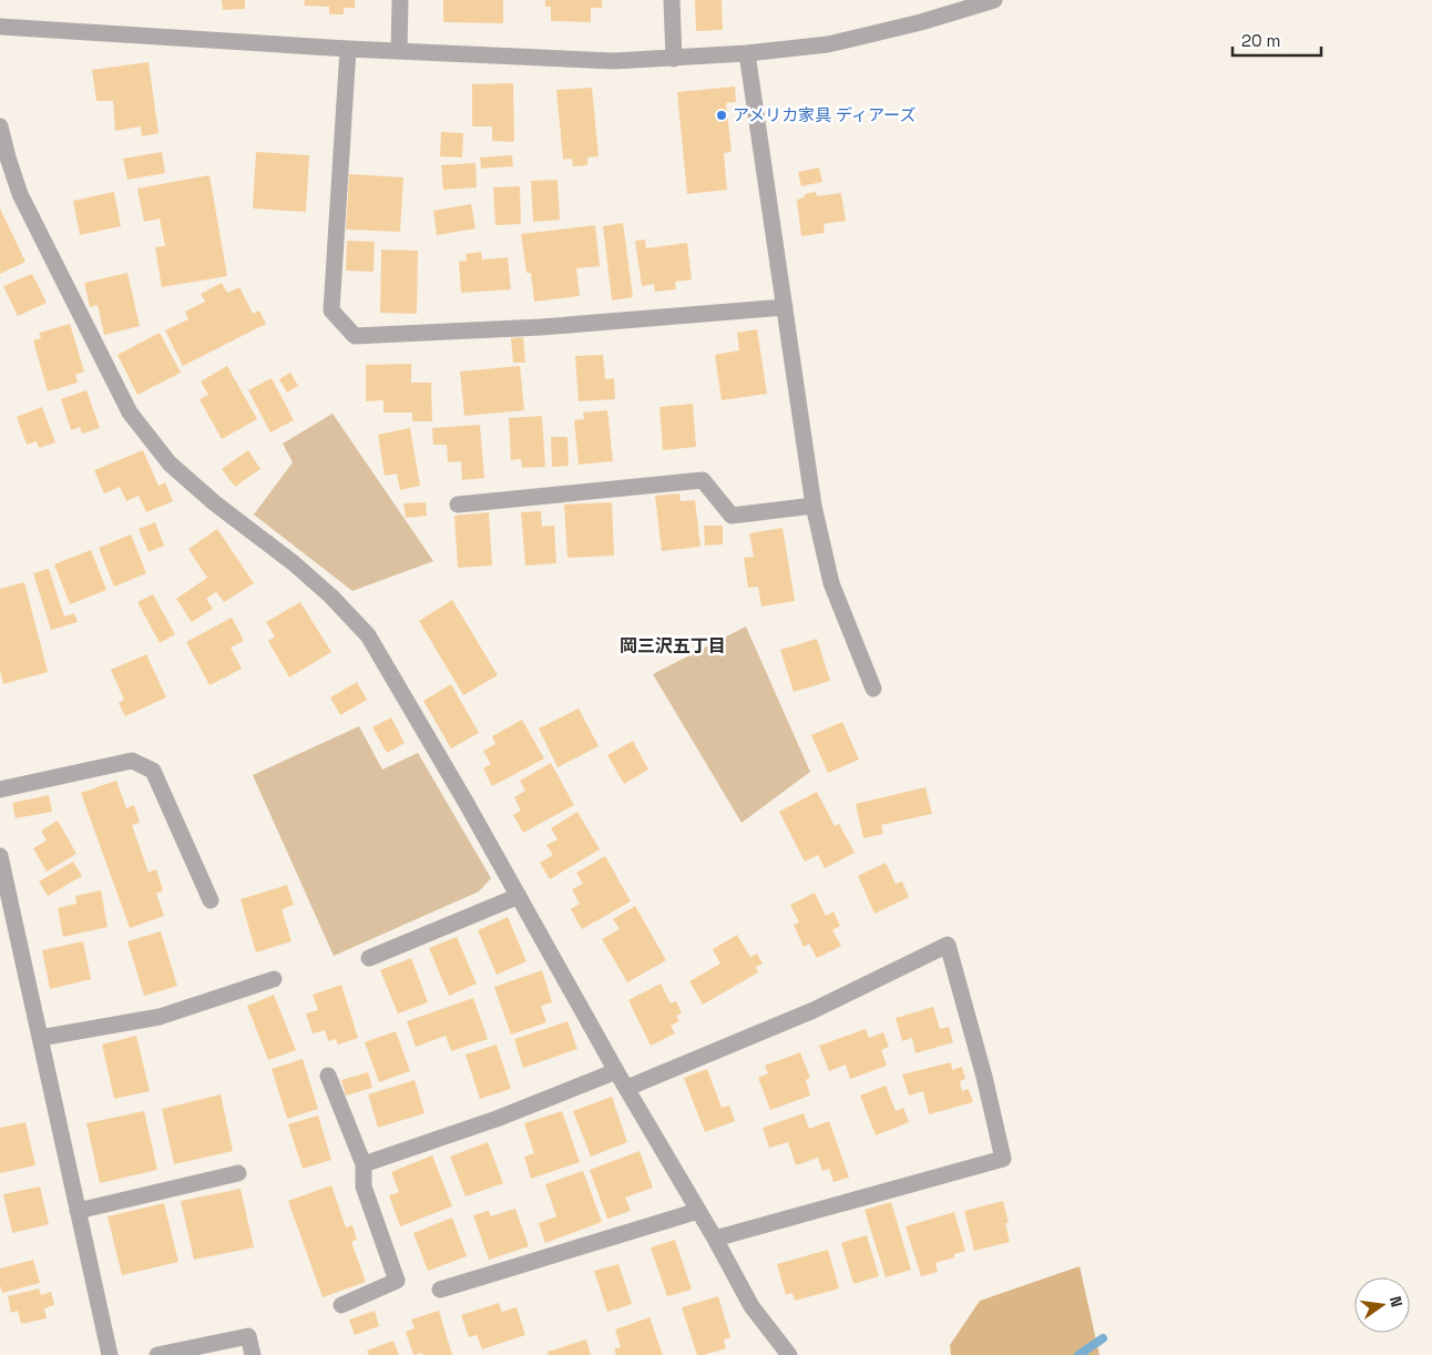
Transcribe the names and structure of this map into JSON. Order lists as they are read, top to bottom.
{
  "districts": ["岡三沢五丁目"],
  "places": ["アメリカ家具 ディアーズ"],
  "scale_bar": "20 m",
  "north": "right"
}
